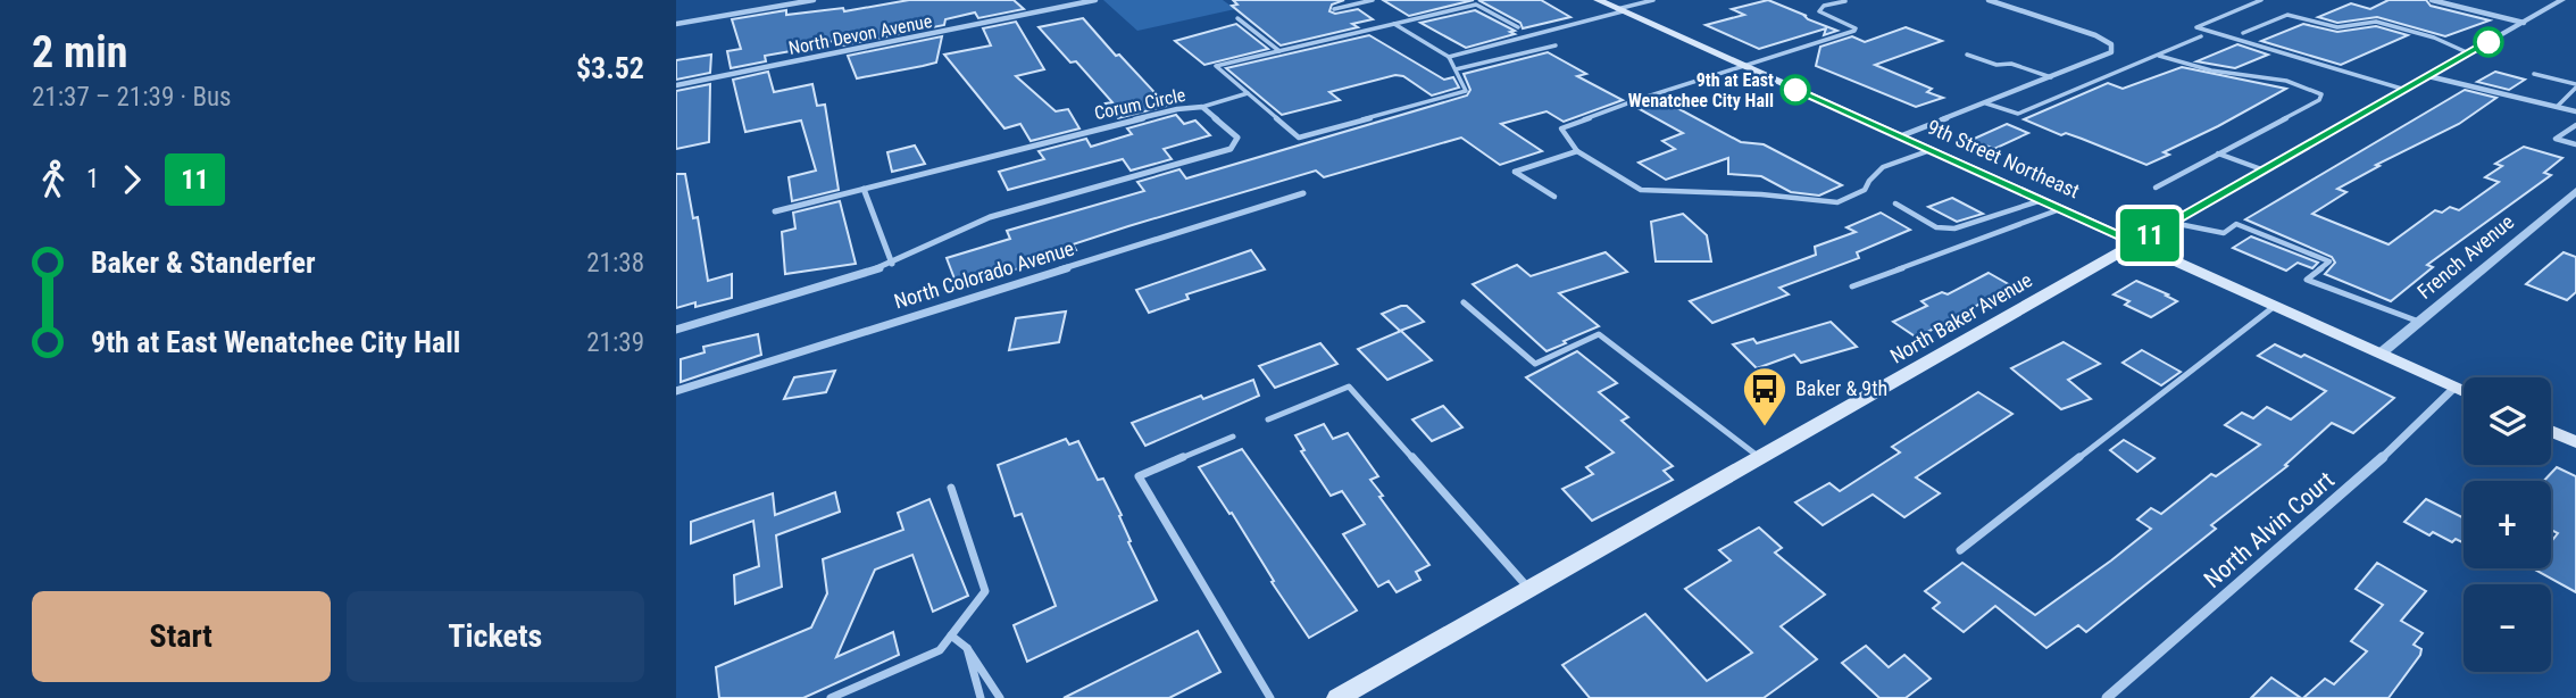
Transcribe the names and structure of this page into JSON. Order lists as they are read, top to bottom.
{
  "streets": {
    "main road": ["9th Street Northeast", "North Baker Avenue"],
    "street": [
      "North Devon Avenue",
      "Corum Circle",
      "French Avenue",
      "North Colorado Avenue",
      "North Alvin Court"
    ]
  },
  "crossings": [
    ["9th Street Northeast", "French Avenue"],
    ["9th Street Northeast", "North Baker Avenue"],
    ["9th Street Northeast", "North Alvin Court"]
  ],
  "places": {
    "other": ["9th at East Wenatchee City Hall"],
    "bus stop": ["Baker & 9th"]
  },
  "lines": ["bus line 11"],
  "page": {
    "heading": ["2 min", "21:37 – 21:39 · Bus", "$3.52"],
    "on_map": "11",
    "legs": ["1", "11"],
    "list": [
      {
        "name": "Baker & Standerfer",
        "value": "21:38"
      },
      {
        "name": "9th at East Wenatchee City Hall",
        "value": "21:39"
      }
    ],
    "map_buttons": ["+", "−"],
    "buttons": ["Start", "Tickets"]
  }
}
